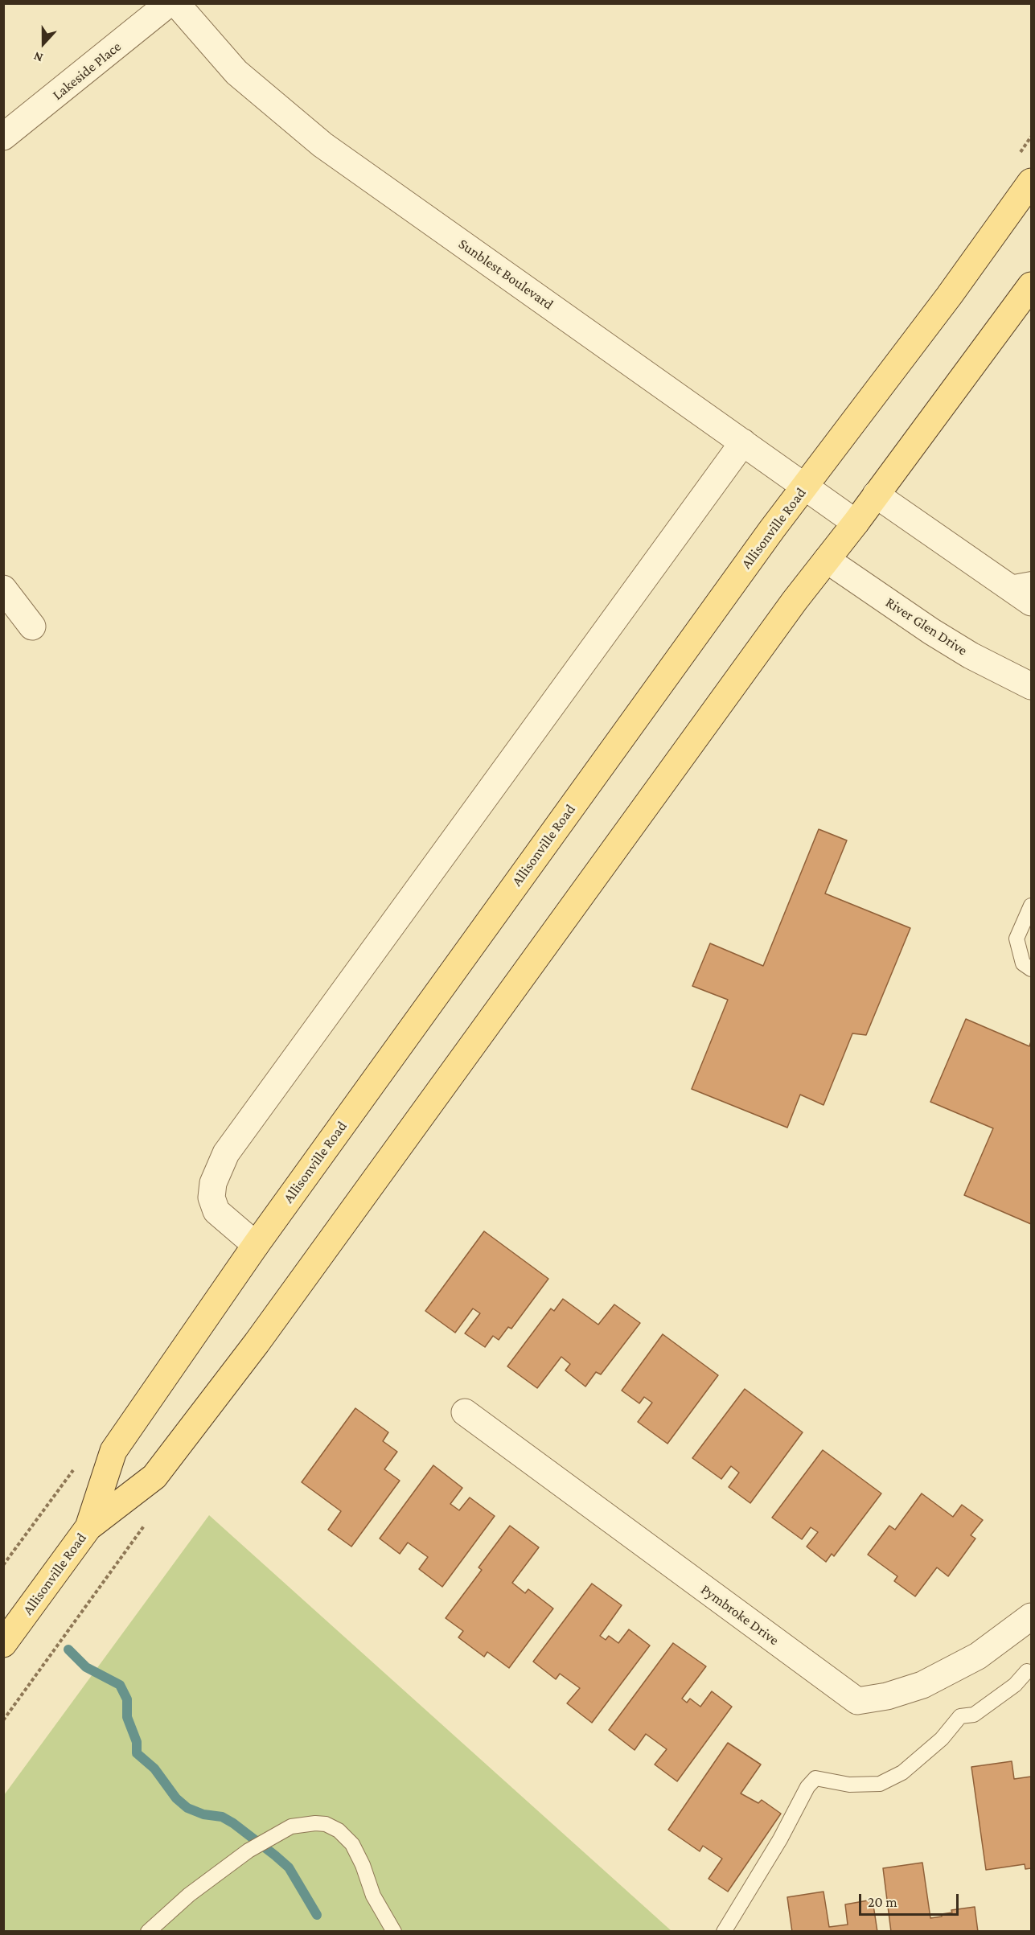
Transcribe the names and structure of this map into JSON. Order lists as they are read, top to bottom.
{
  "streets": {
    "main road": ["Allisonville Road"],
    "street": [
      "Lakeside Place",
      "Sunblest Boulevard",
      "River Glen Drive",
      "Pymbroke Drive"
    ]
  },
  "crossings": [
    ["Sunblest Boulevard", "Allisonville Road"],
    ["Allisonville Road", "River Glen Drive"]
  ],
  "scale_bar": "20 m",
  "north": "bottom"
}
